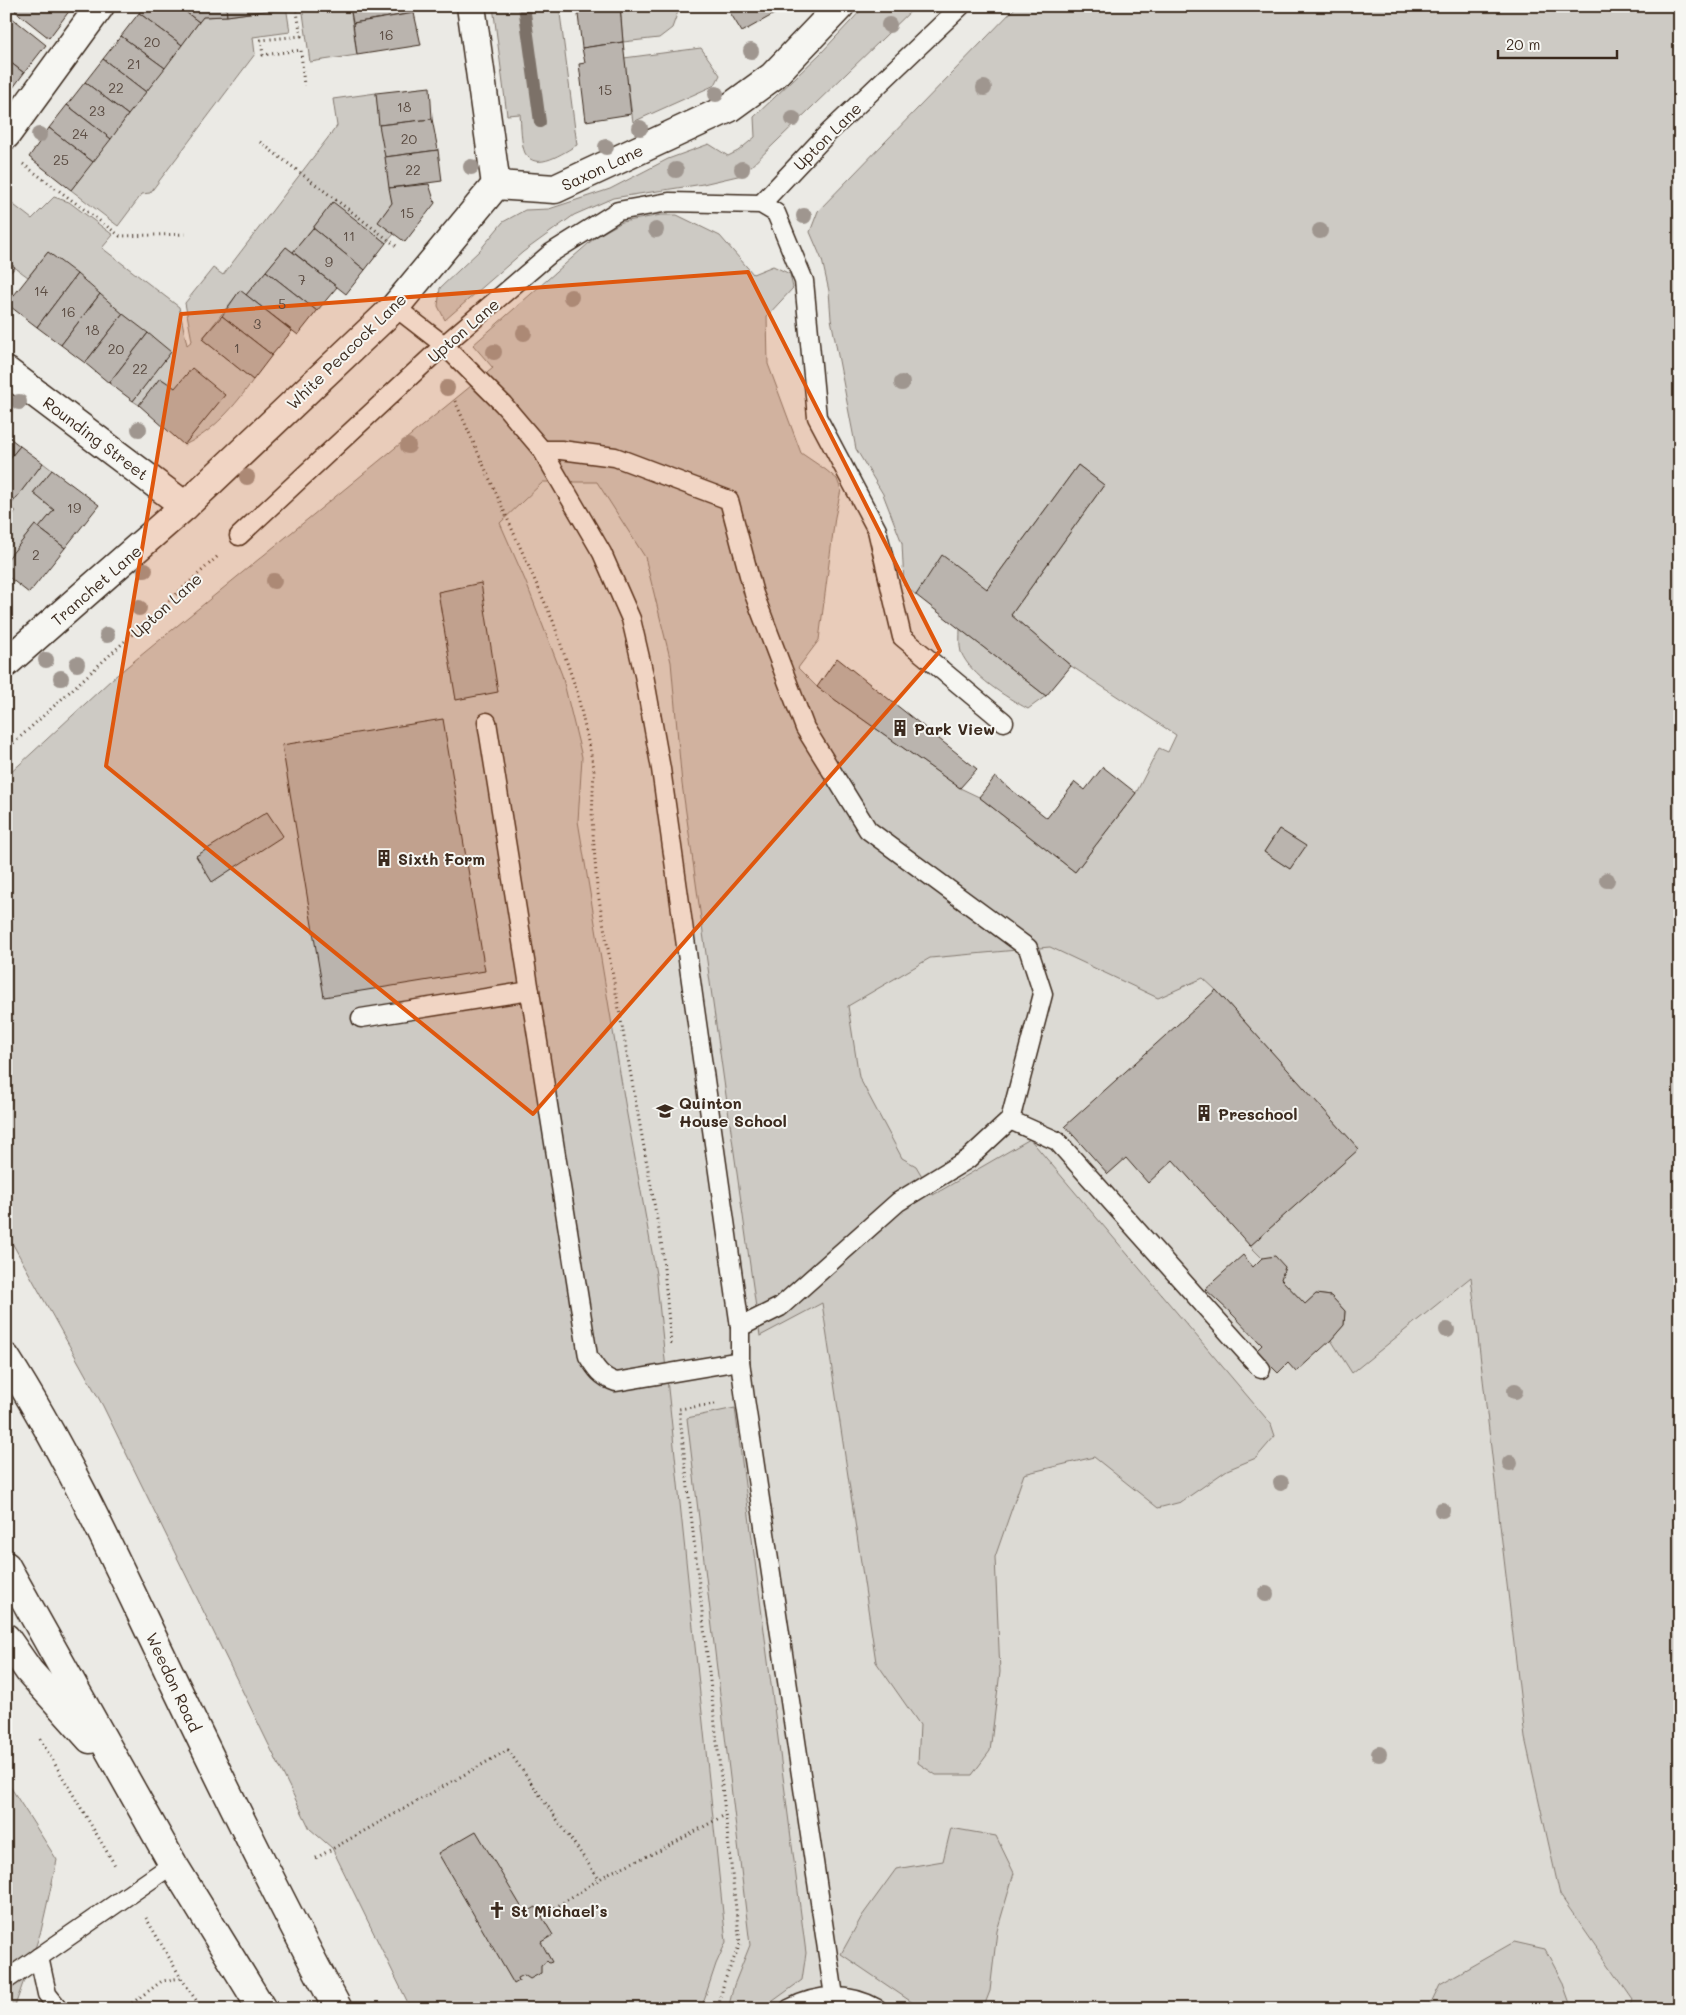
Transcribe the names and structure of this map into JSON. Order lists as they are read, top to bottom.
{
  "streets": {
    "main road": [
      "Saxon Lane",
      "White Peacock Lane",
      "Rounding Street",
      "Tranchet Lane",
      "Weedon Road"
    ],
    "lane": ["Upton Lane"]
  },
  "crossings": [
    ["Saxon Lane", "White Peacock Lane"],
    ["White Peacock Lane", "Rounding Street"],
    ["White Peacock Lane", "Tranchet Lane"],
    ["Rounding Street", "Tranchet Lane"]
  ],
  "places": {
    "building": ["Park View", "Sixth Form", "Preschool"],
    "school or university": ["Quinton House School"],
    "church": ["St Michael’s"]
  },
  "house_numbers": [
    "16",
    "20",
    "21",
    "22",
    "15",
    "18",
    "23",
    "24",
    "20",
    "25",
    "22",
    "15",
    "11",
    "9",
    "7",
    "14",
    "5",
    "16",
    "3",
    "18",
    "1",
    "20",
    "22",
    "19",
    "2"
  ],
  "scale_bar": "20 m"
}
